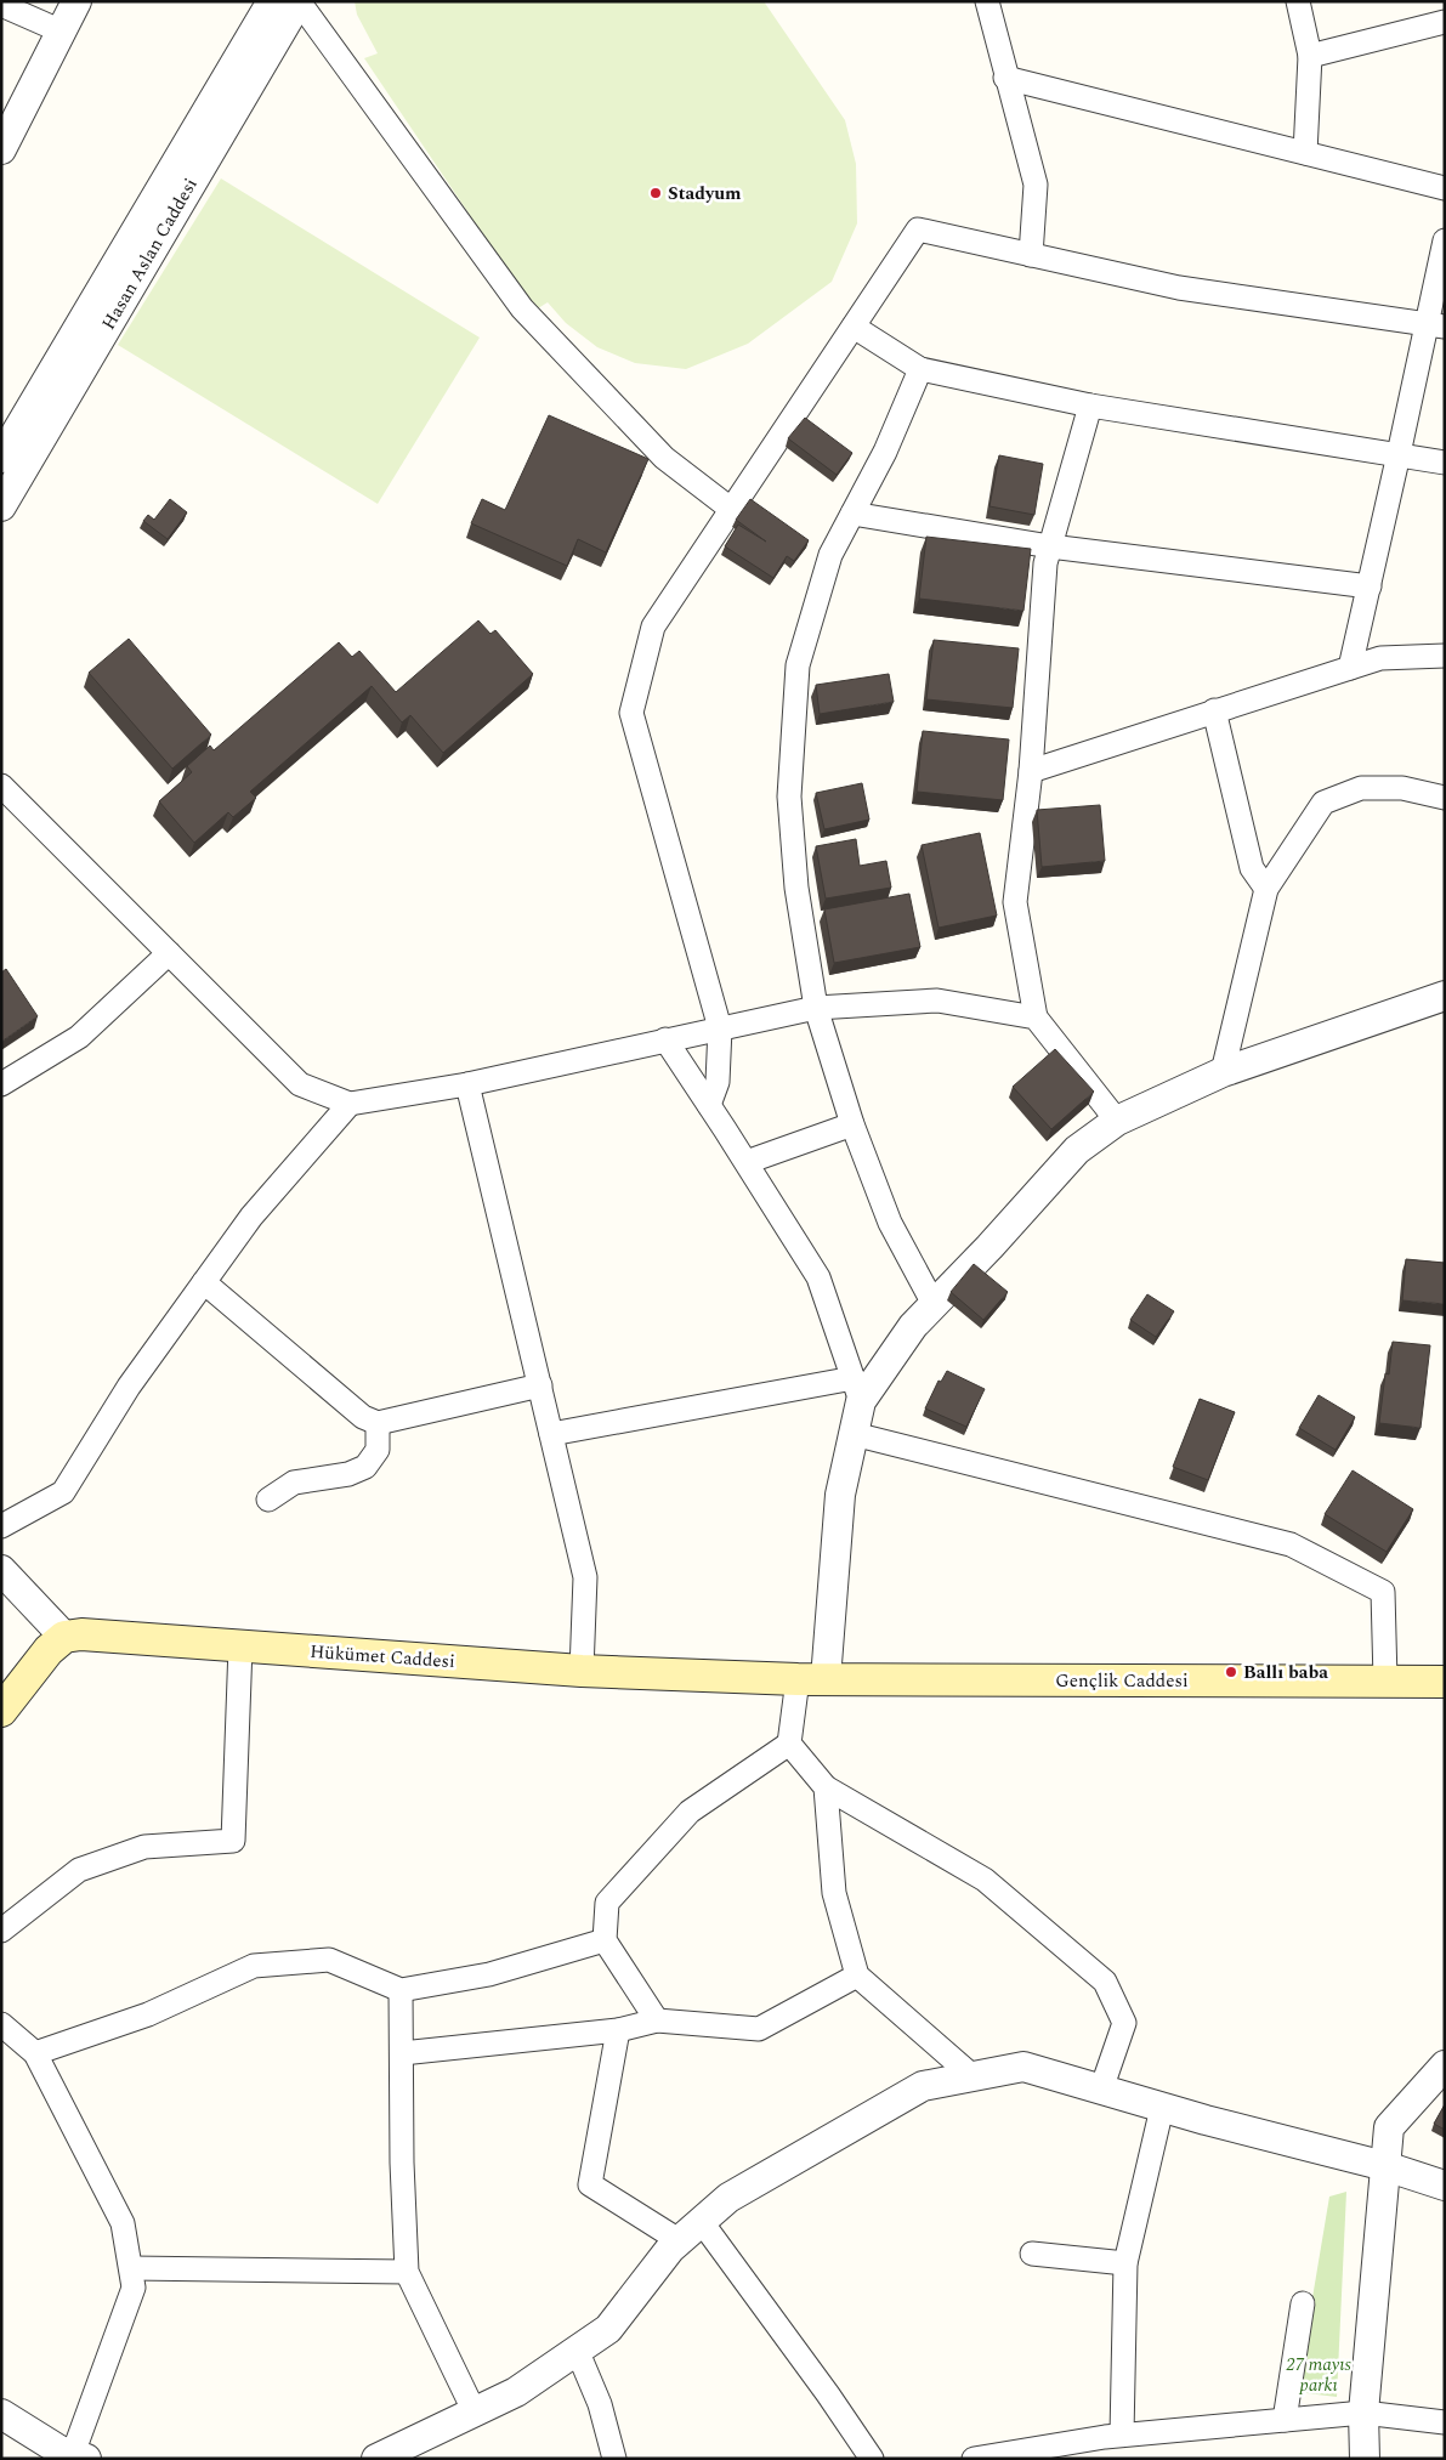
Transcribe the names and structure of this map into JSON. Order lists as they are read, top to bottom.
{
  "streets": {
    "main road": ["Hükümet Caddesi", "Gençlik Caddesi"],
    "street": ["Hasan Aslan Caddesi"]
  },
  "crossings": [
    ["Hükümet Caddesi", "Gençlik Caddesi"]
  ],
  "parks": ["27 mayıs parkı"],
  "places": ["Stadyum", "Ballı baba"]
}
